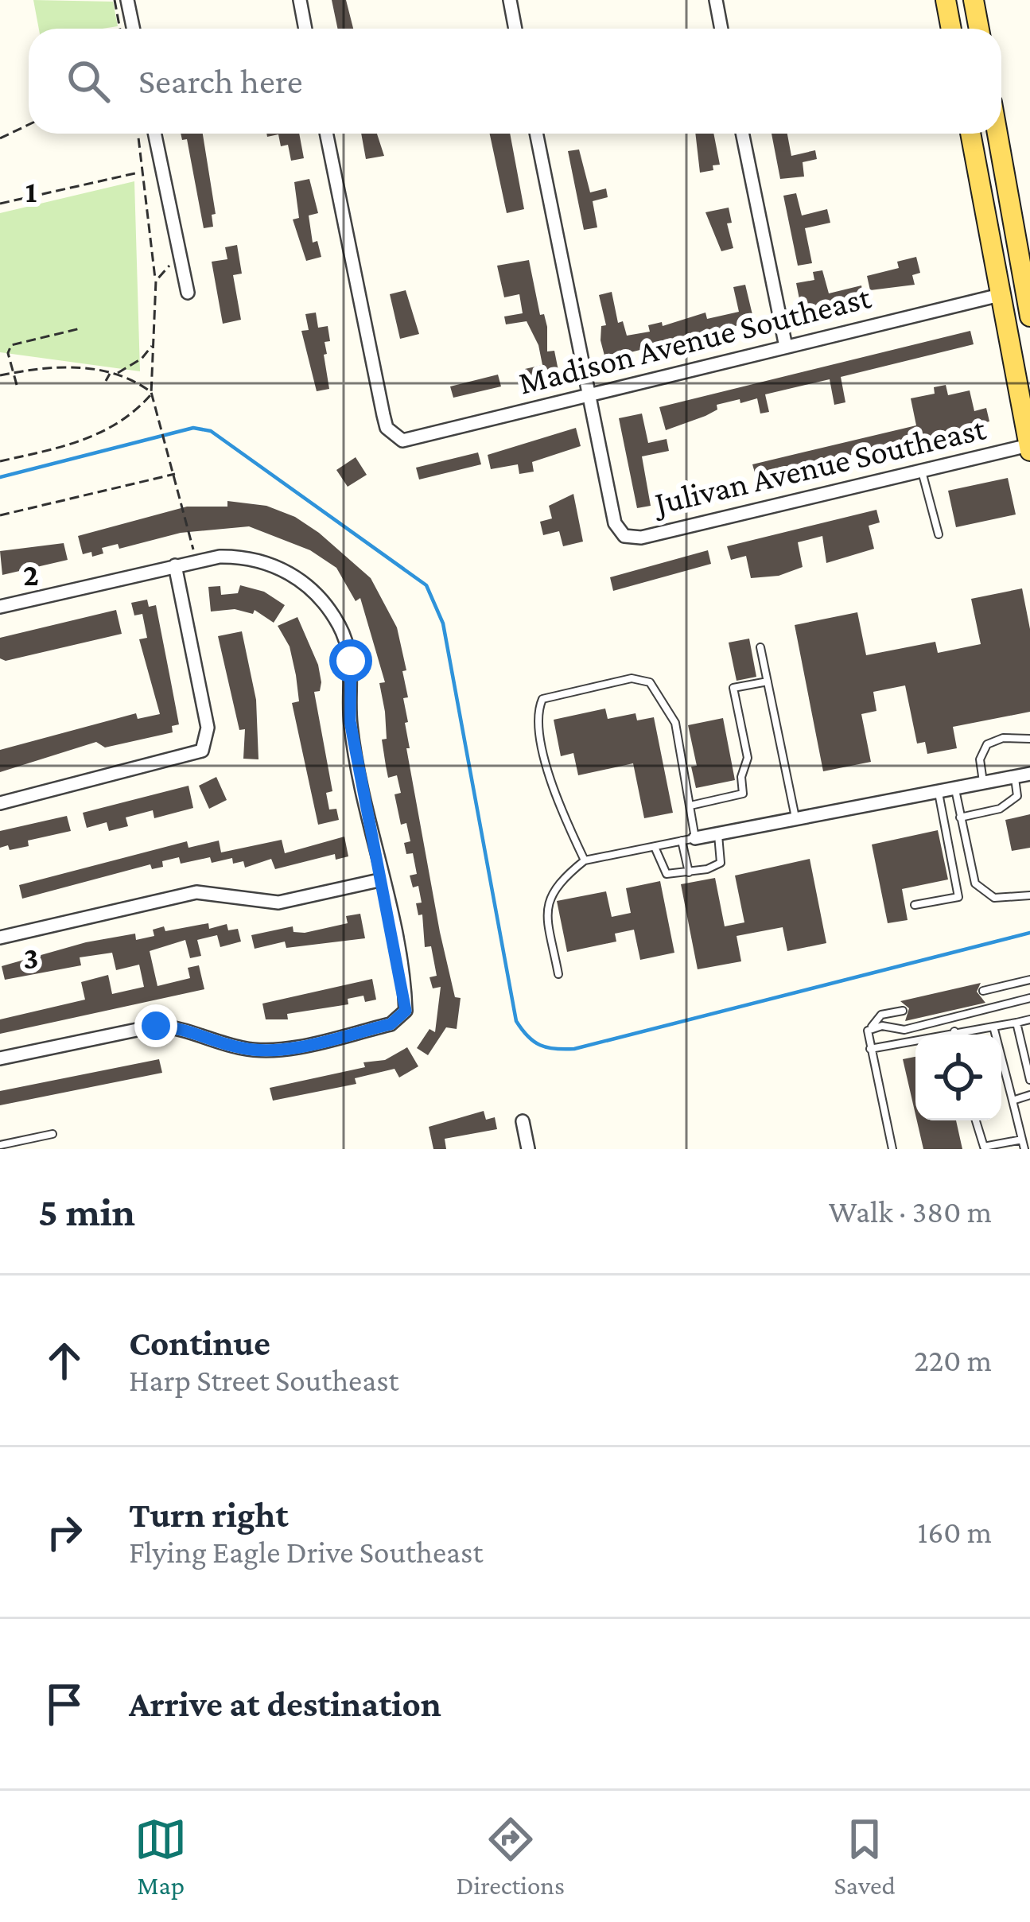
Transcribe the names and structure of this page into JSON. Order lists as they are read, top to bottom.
{
  "streets": {
    "street": ["Madison Avenue Southeast", "Julivan Avenue Southeast"]
  },
  "crossings": [
    ["Madison Avenue Southeast", "Julivan Avenue Southeast"]
  ],
  "page": {
    "search": "Search here",
    "heading": ["5 min", "Walk · 380 m"],
    "list": [
      ["Continue", "Harp Street Southeast", "220 m"],
      ["Turn right", "Flying Eagle Drive Southeast", "160 m"],
      "Arrive at destination"
    ],
    "nav": ["Map", "Directions", "Saved"]
  },
  "grid": {
    "rows": ["1", "2", "3"]
  }
}
